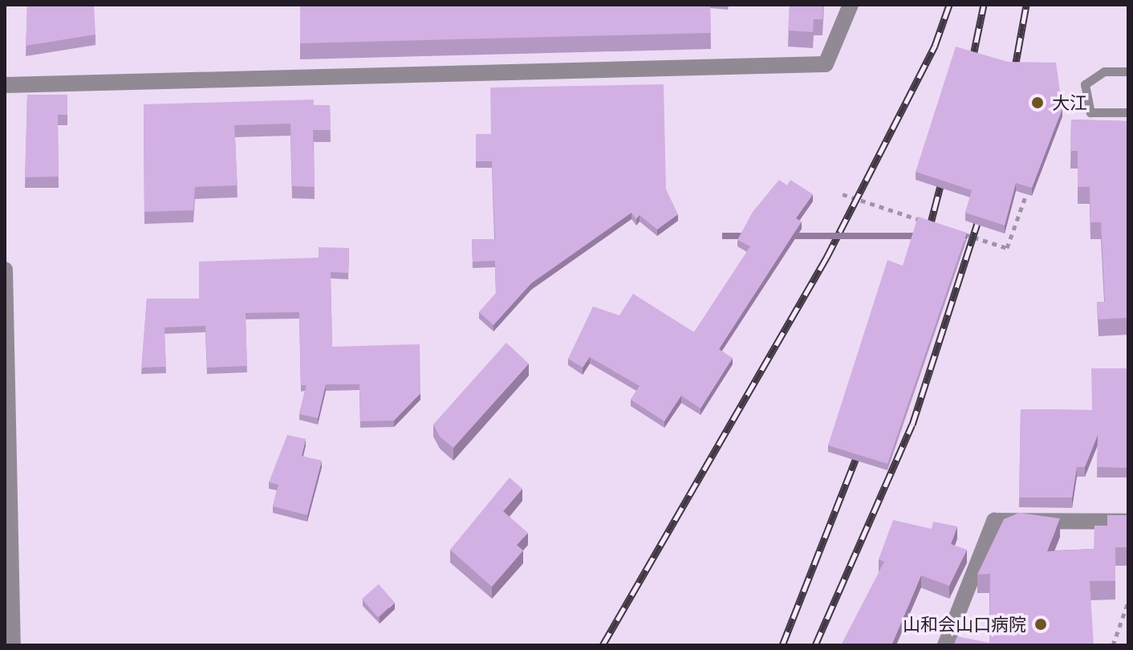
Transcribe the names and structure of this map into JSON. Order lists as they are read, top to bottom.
{
  "places": ["大江", "山和会山口病院"]
}
